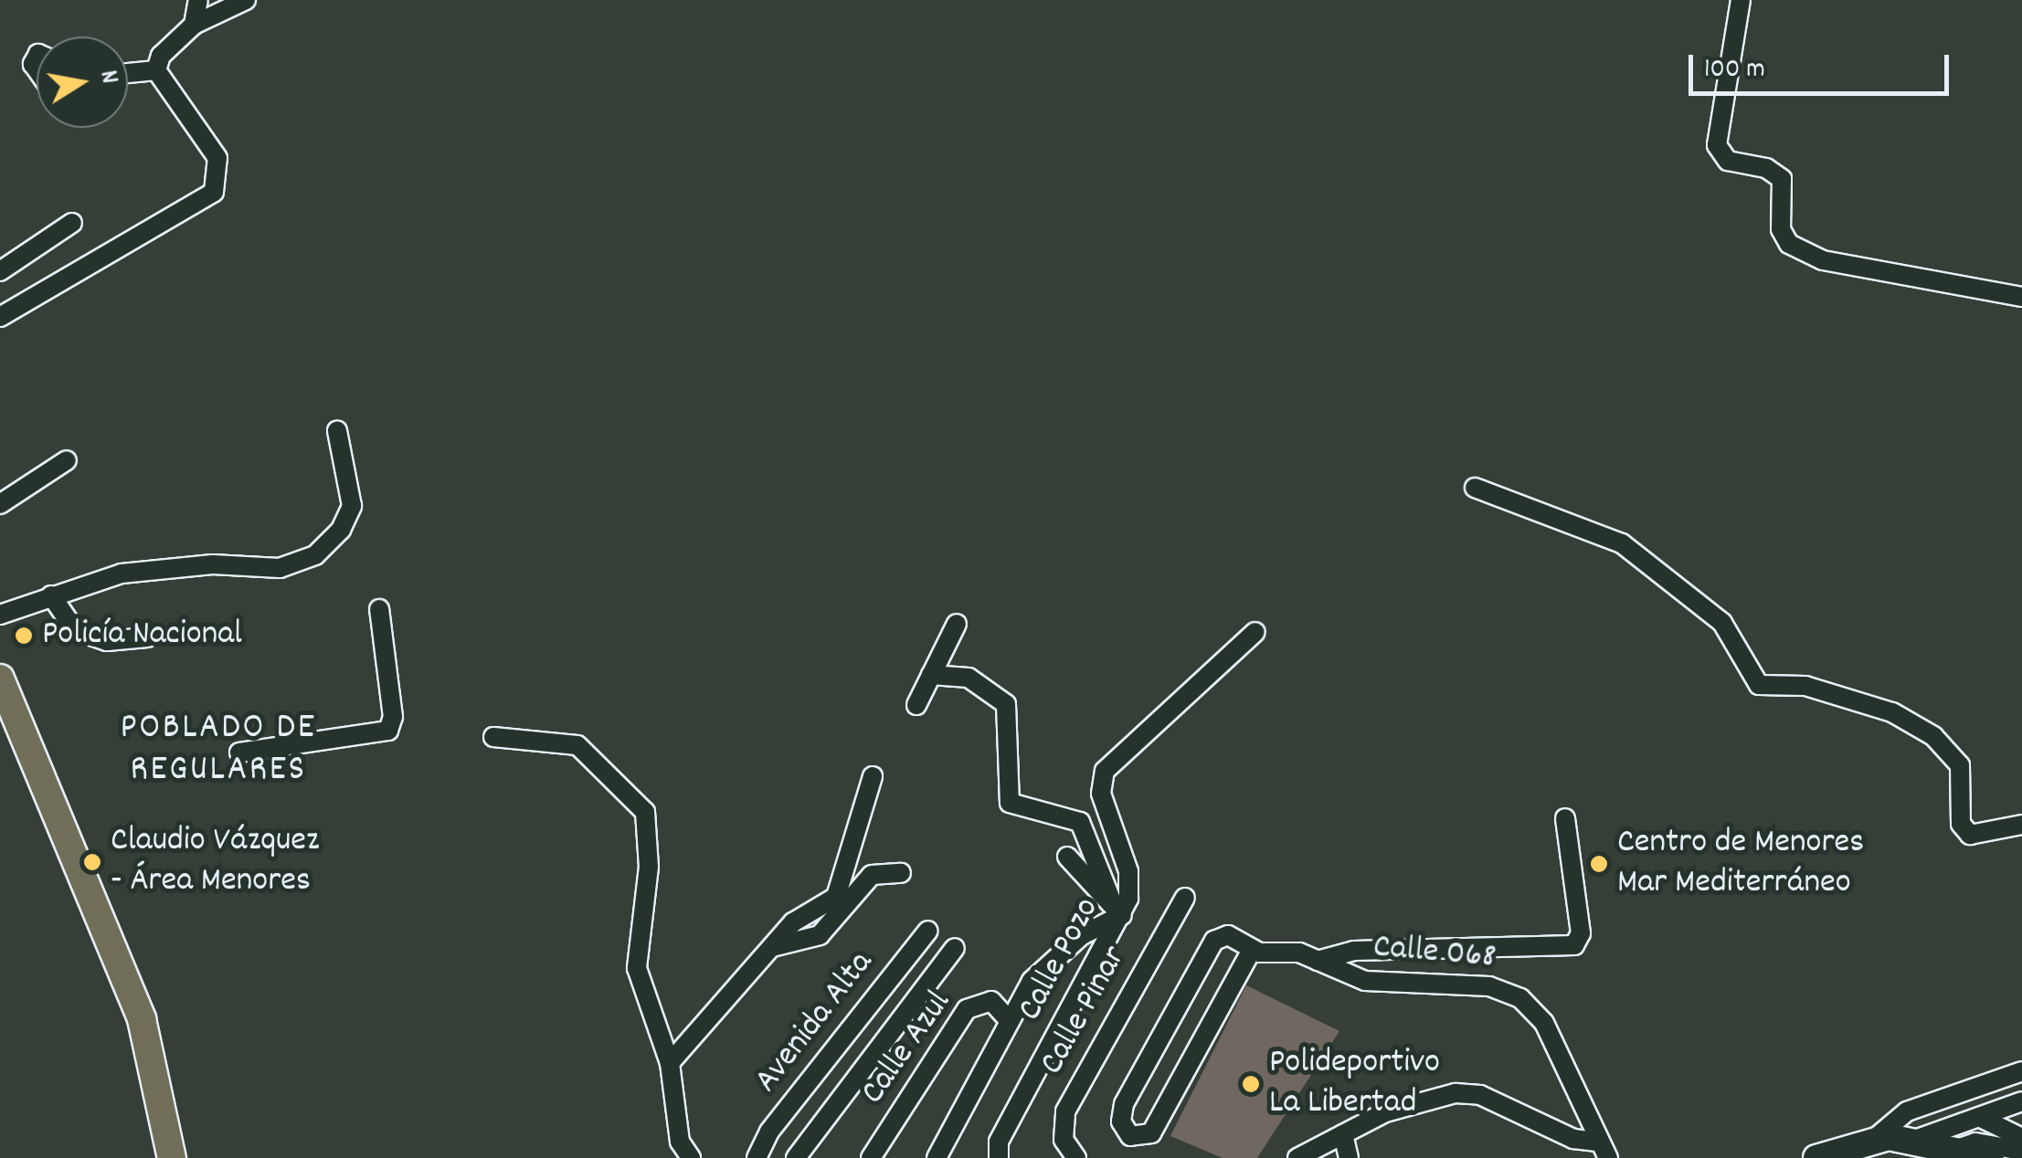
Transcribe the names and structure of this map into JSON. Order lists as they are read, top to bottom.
{
  "streets": {
    "street": [
      "Calle 068",
      "Calle Pozo",
      "Calle Pinar",
      "Avenida Alta",
      "Calle Azul"
    ]
  },
  "districts": ["POBLADO DE REGULARES"],
  "places": [
    "Policía Nacional",
    "Claudio Vázquez - Área Menores",
    "Centro de Menores Mar Mediterráneo",
    "Polideportivo La Libertad"
  ],
  "scale_bar": "100 m",
  "north": "right"
}
